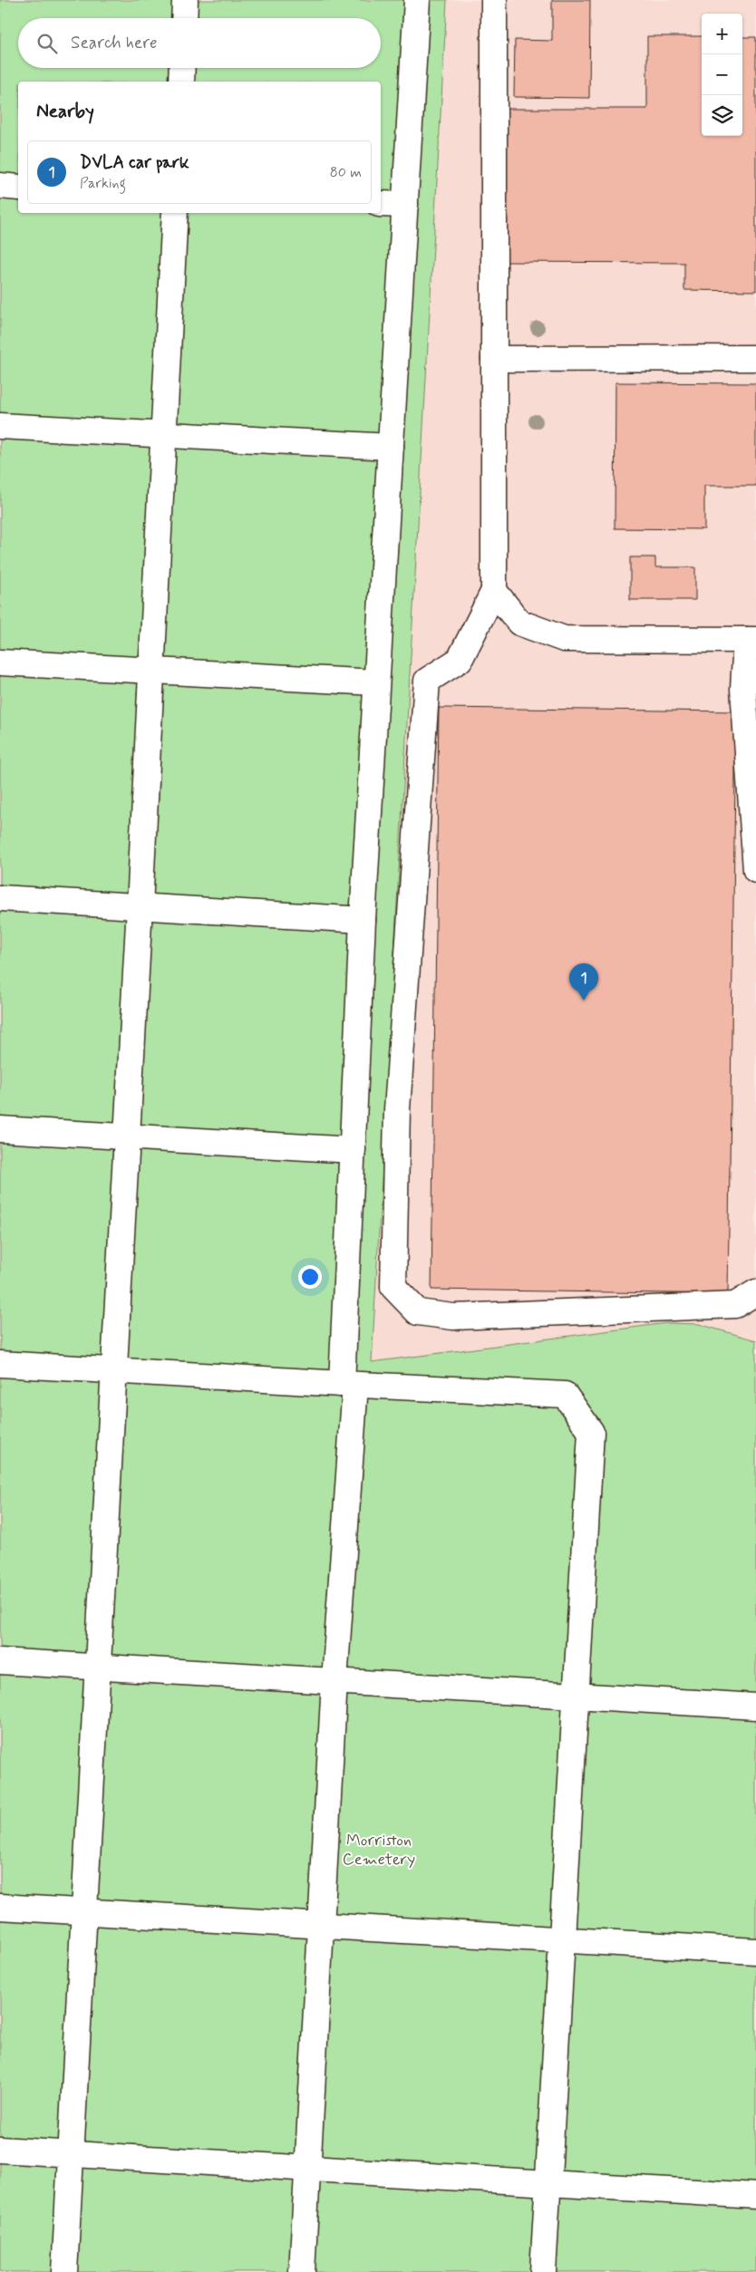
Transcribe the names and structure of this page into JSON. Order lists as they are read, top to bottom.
{
  "parks": ["Morriston Cemetery"],
  "page": {
    "map_buttons": ["+", "−"],
    "search": "Search here",
    "heading": "Nearby",
    "list": [
      {
        "mark": "1",
        "name": "DVLA car park",
        "note": "Parking",
        "value": "80 m"
      }
    ],
    "pins": "1"
  }
}
